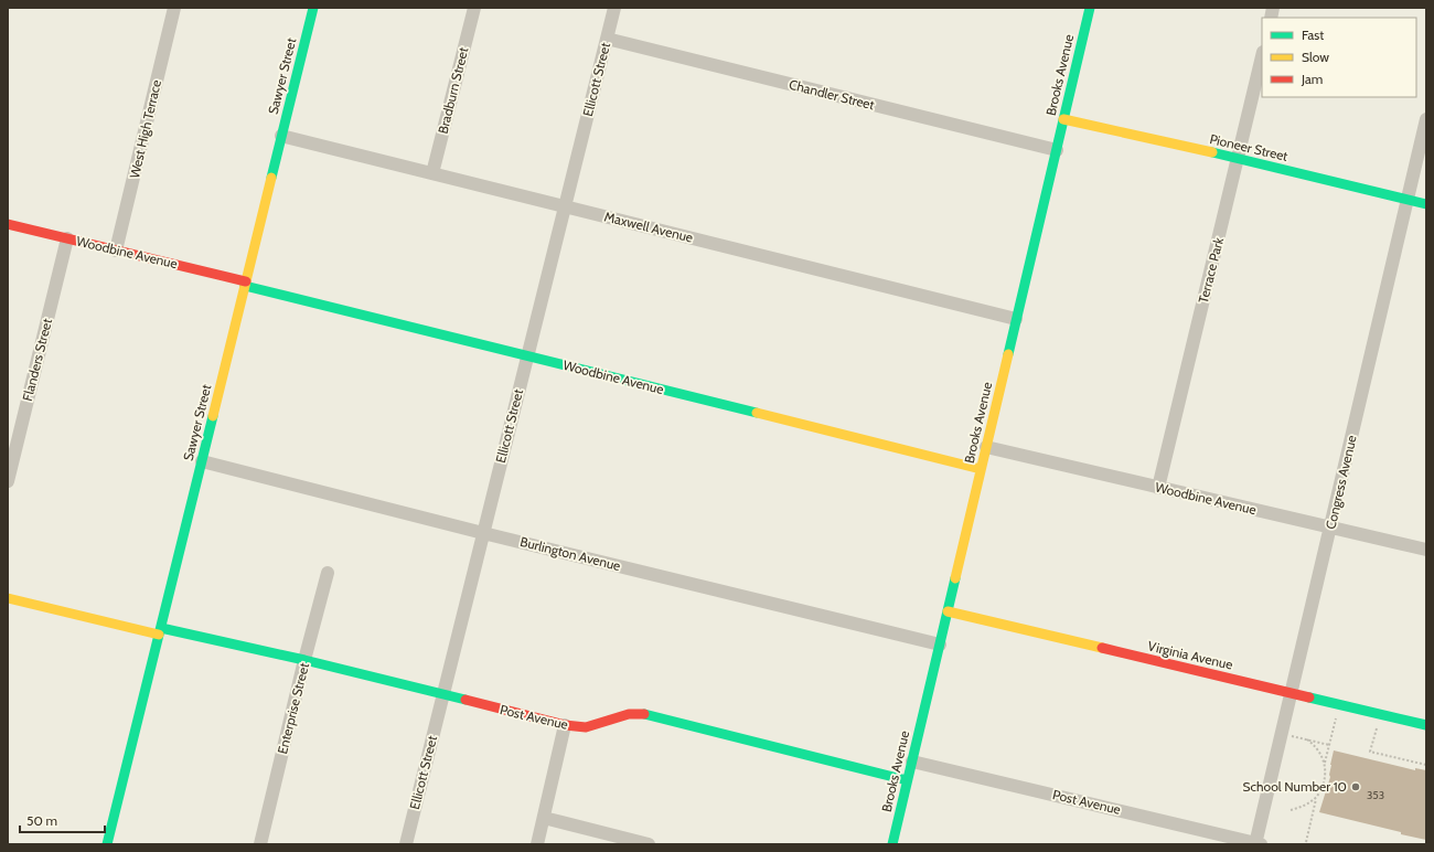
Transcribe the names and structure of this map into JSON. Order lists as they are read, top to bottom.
{
  "streets": {
    "street": [
      "Brooks Avenue",
      "Sawyer Street",
      "Ellicott Street",
      "Bradburn Street",
      "Chandler Street",
      "West High Terrace",
      "Pioneer Street",
      "Maxwell Avenue",
      "Woodbine Avenue",
      "Terrace Park",
      "Flanders Street",
      "Congress Avenue",
      "Burlington Avenue",
      "Virginia Avenue",
      "Enterprise Street",
      "Post Avenue"
    ]
  },
  "crossings": [
    ["Brooks Avenue", "Chandler Street"],
    ["Brooks Avenue", "Pioneer Street"],
    ["Brooks Avenue", "Maxwell Avenue"],
    ["Brooks Avenue", "Woodbine Avenue"],
    ["Brooks Avenue", "Burlington Avenue"],
    ["Brooks Avenue", "Virginia Avenue"],
    ["Brooks Avenue", "Post Avenue"],
    ["Sawyer Street", "Maxwell Avenue"],
    ["Sawyer Street", "Woodbine Avenue"],
    ["Sawyer Street", "Burlington Avenue"],
    ["Sawyer Street", "Post Avenue"],
    ["Ellicott Street", "Chandler Street"],
    ["Ellicott Street", "Maxwell Avenue"],
    ["Ellicott Street", "Woodbine Avenue"],
    ["Ellicott Street", "Burlington Avenue"],
    ["Ellicott Street", "Post Avenue"],
    ["Bradburn Street", "Maxwell Avenue"],
    ["West High Terrace", "Woodbine Avenue"],
    ["Pioneer Street", "Terrace Park"],
    ["Pioneer Street", "Congress Avenue"],
    ["Woodbine Avenue", "Terrace Park"],
    ["Woodbine Avenue", "Flanders Street"],
    ["Woodbine Avenue", "Congress Avenue"],
    ["Congress Avenue", "Virginia Avenue"],
    ["Congress Avenue", "Post Avenue"],
    ["Enterprise Street", "Post Avenue"]
  ],
  "places": ["School Number 10"],
  "house_numbers": ["353"],
  "legend": ["Fast", "Slow", "Jam"],
  "scale_bar": "50 m"
}
